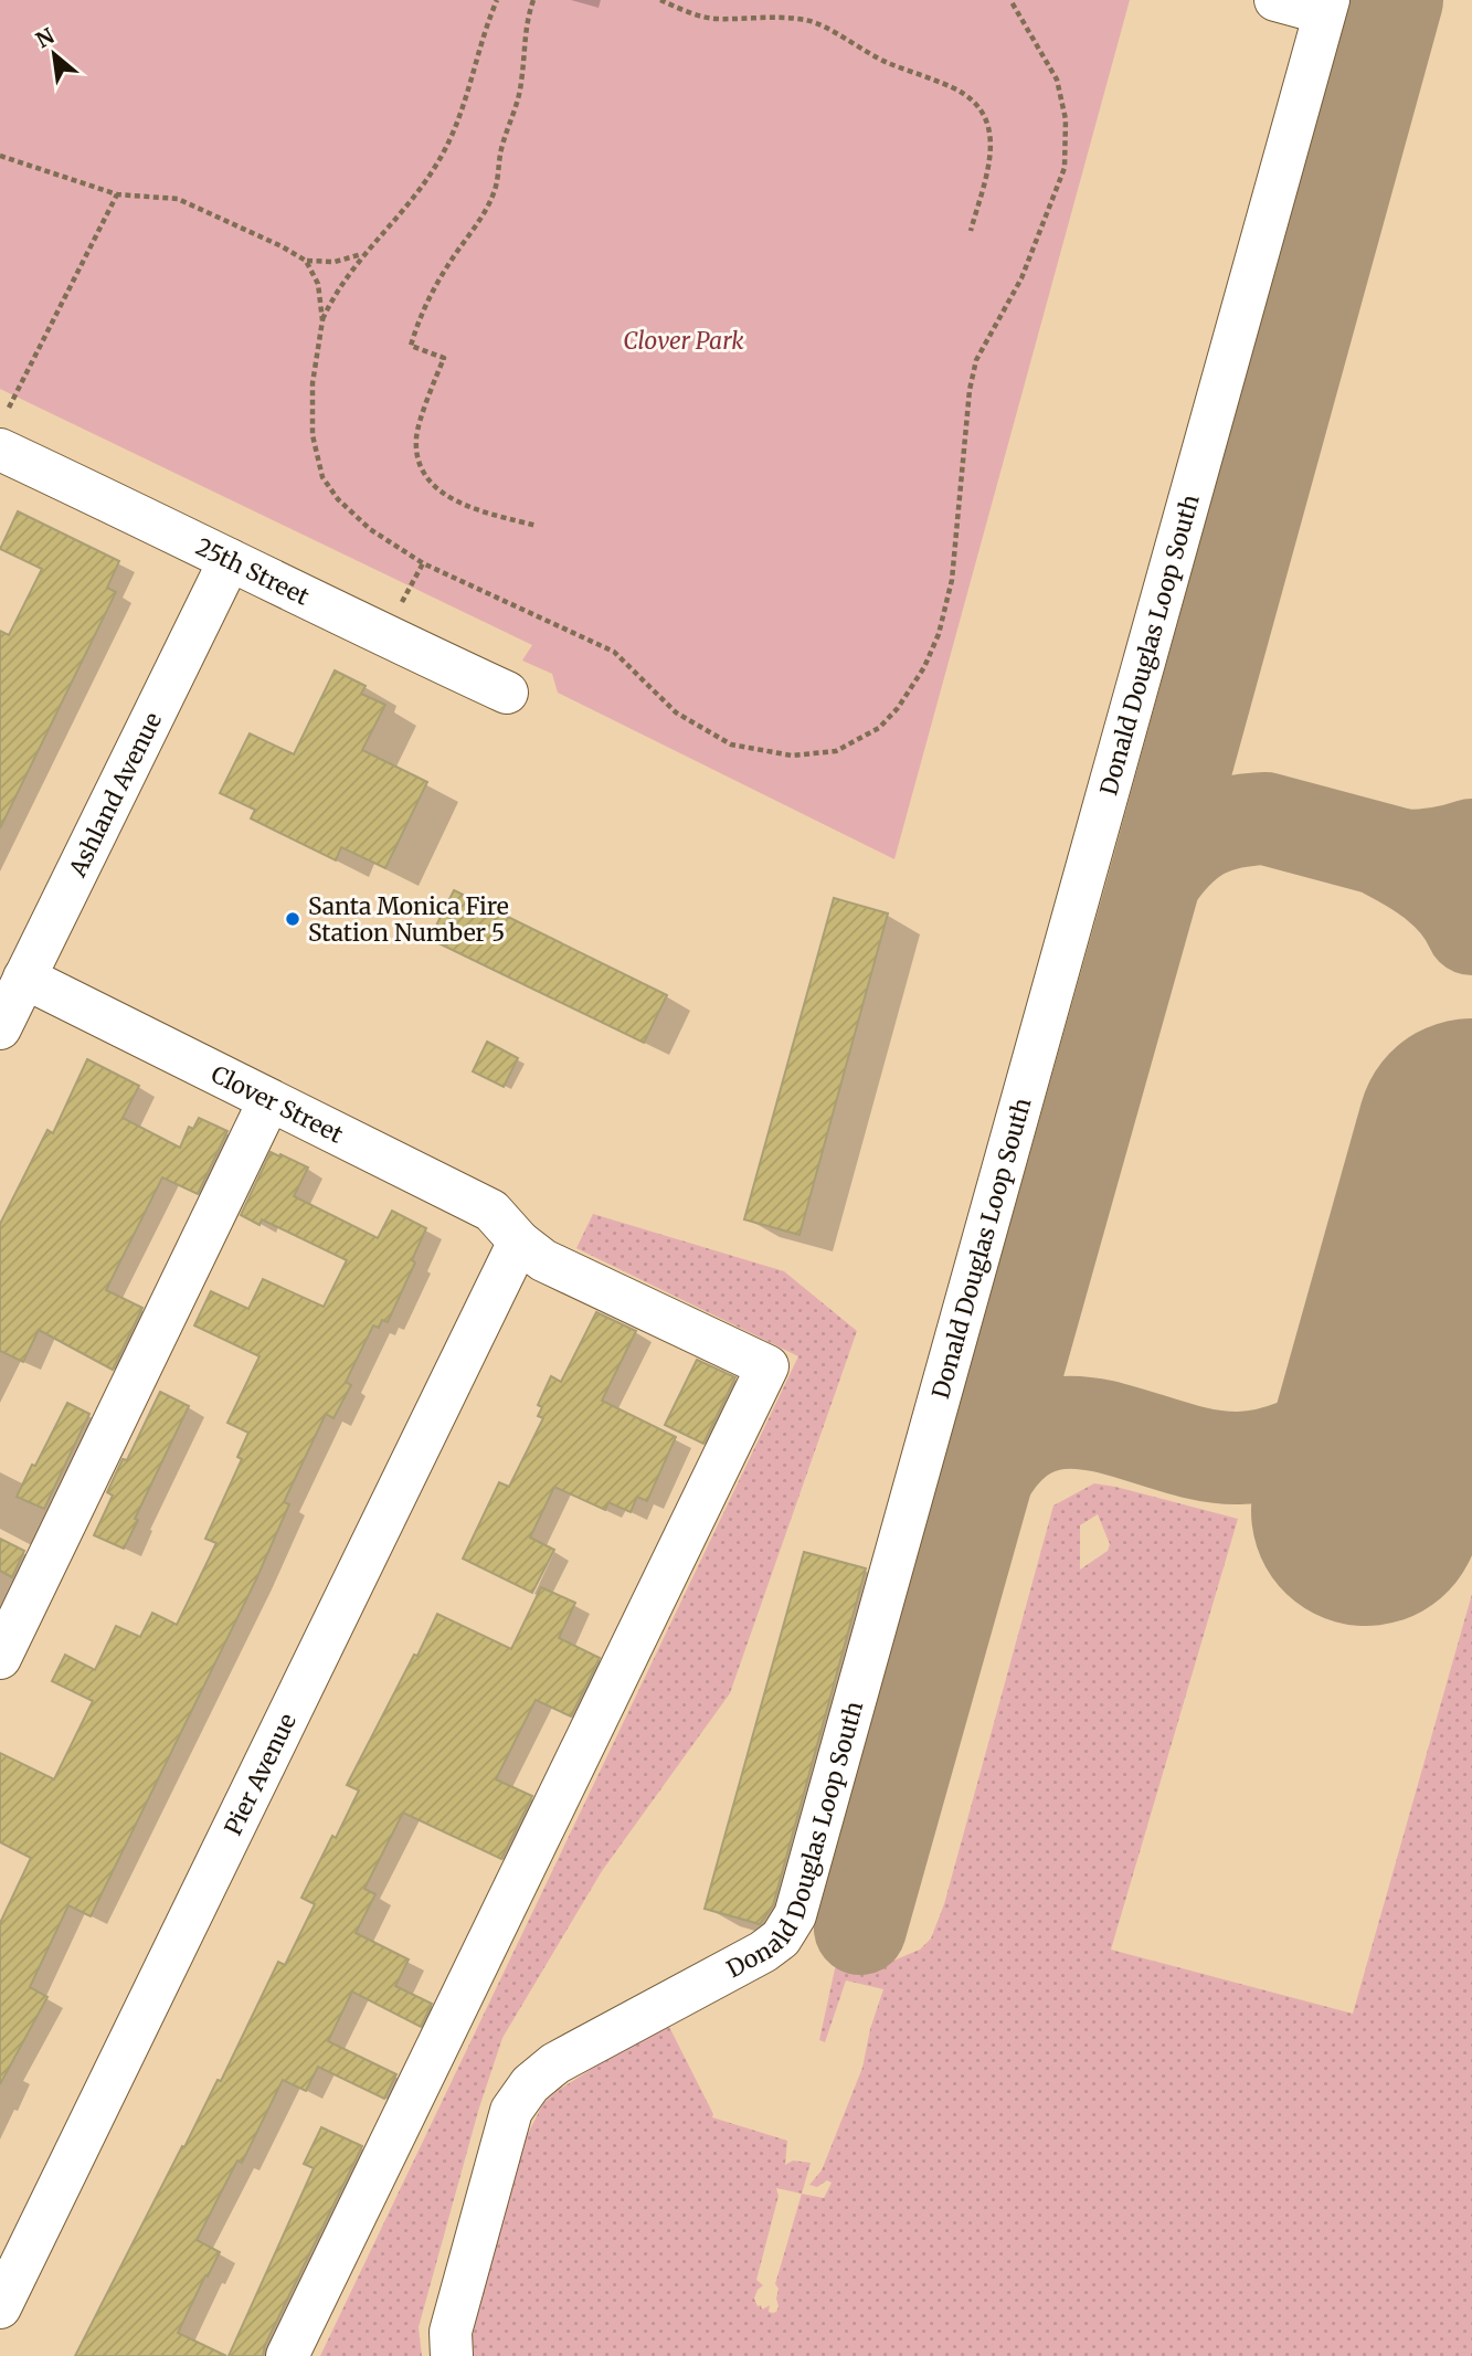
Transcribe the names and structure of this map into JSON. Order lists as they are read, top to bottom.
{
  "streets": {
    "street": [
      "25th Street",
      "Donald Douglas Loop South",
      "Ashland Avenue",
      "Clover Street",
      "Pier Avenue"
    ]
  },
  "crossings": [
    ["25th Street", "Ashland Avenue"],
    ["Ashland Avenue", "Clover Street"],
    ["Clover Street", "Pier Avenue"]
  ],
  "parks": ["Clover Park"],
  "places": ["Santa Monica Fire Station Number 5"],
  "north": "top left"
}
